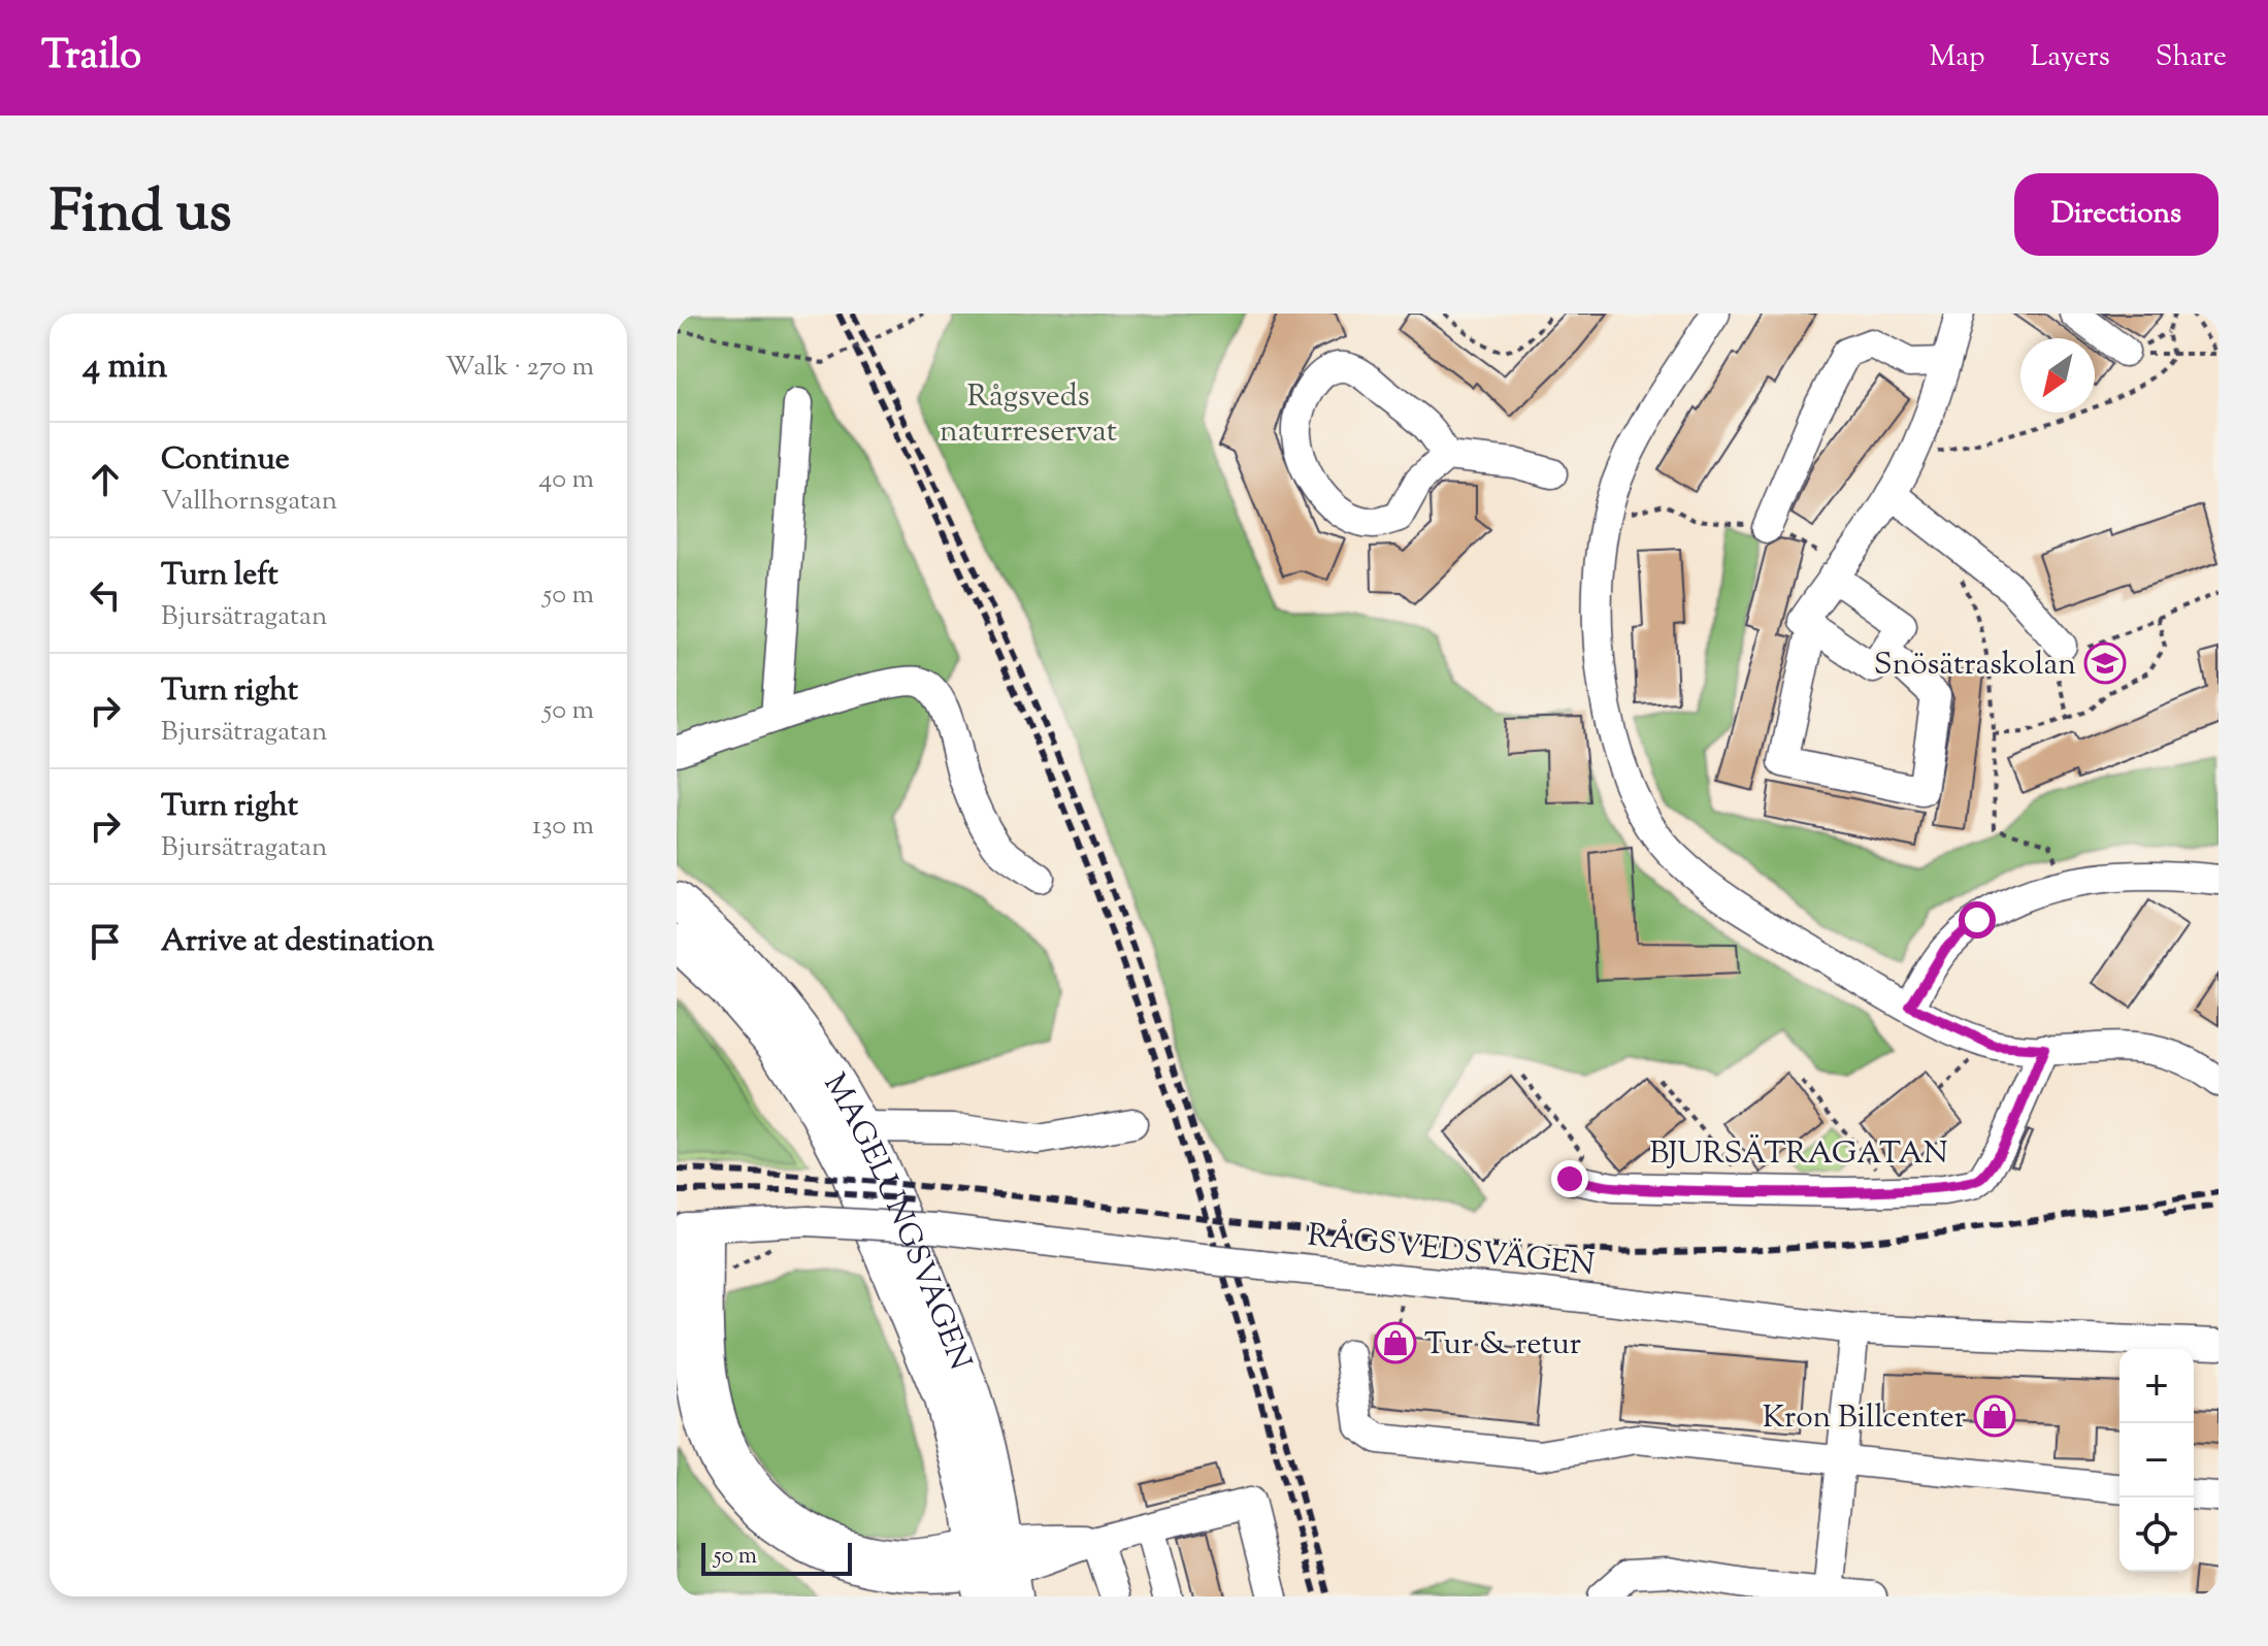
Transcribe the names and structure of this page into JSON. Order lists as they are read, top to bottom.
{
  "streets": {
    "main road": ["MAGELUNGSVÄGEN"],
    "street": ["BJURSÄTRAGATAN", "RÅGSVEDSVÄGEN"]
  },
  "parks": ["Rågsveds naturreservat"],
  "places": {
    "school or university": ["Snösätraskolan"],
    "shop": ["Tur & retur", "Kron Billcenter"]
  },
  "scale_bar": "50 m",
  "north": "bottom left",
  "page": {
    "header": "Trailo",
    "nav": ["Map", "Layers", "Share"],
    "title": "Find us",
    "buttons": "Directions",
    "heading": ["4 min", "Walk · 270 m"],
    "list": [
      ["Continue", "Vallhornsgatan", "40 m"],
      ["Turn left", "Bjursätragatan", "50 m"],
      ["Turn right", "Bjursätragatan", "50 m"],
      ["Turn right", "Bjursätragatan", "130 m"],
      "Arrive at destination"
    ],
    "map_buttons": ["+", "−"],
    "scale": "50 m"
  }
}
